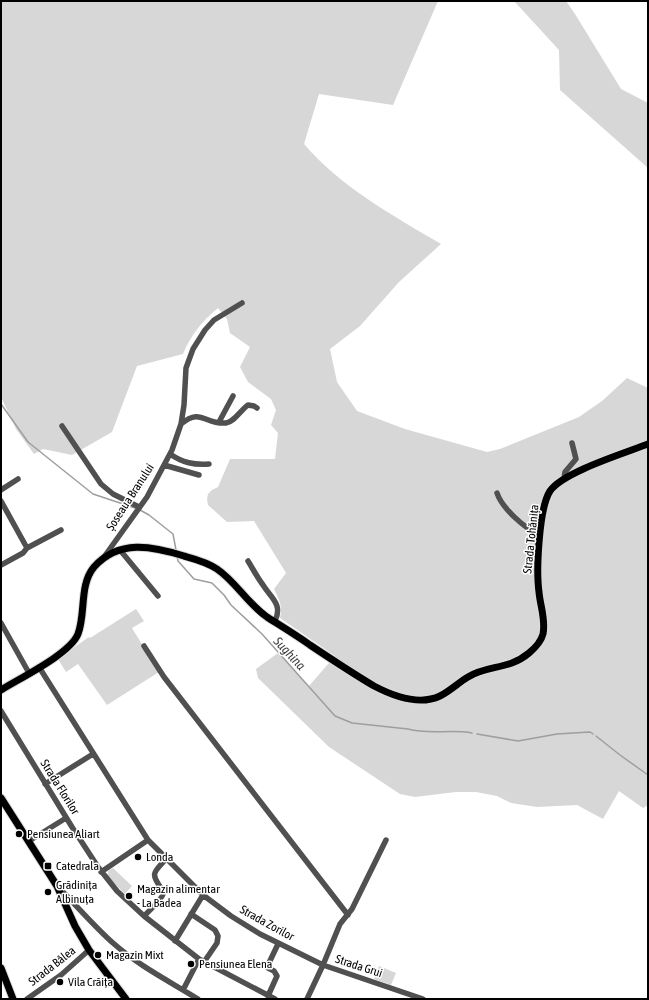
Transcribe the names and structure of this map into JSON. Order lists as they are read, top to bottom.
{
  "streets": {
    "main road": ["Șoseaua Branului", "Strada Tohănița"],
    "street": [
      "Strada Florilor",
      "Strada Zorilor",
      "Strada Bâlea",
      "Strada Grui"
    ]
  },
  "crossings": [
    ["Șoseaua Branului", "Strada Tohănița"],
    ["Șoseaua Branului", "Strada Zorilor"],
    ["Strada Zorilor", "Strada Grui"]
  ],
  "water": ["Sughina"],
  "places": {
    "other": [
      "Pensiunea Aliart",
      "Londa",
      "Grădinița Albinuța",
      "Magazin alimentar - La Badea",
      "Magazin Mixt",
      "Pensiunea Elena",
      "Vila Crăița"
    ],
    "transit": ["Catedrala"]
  }
}
